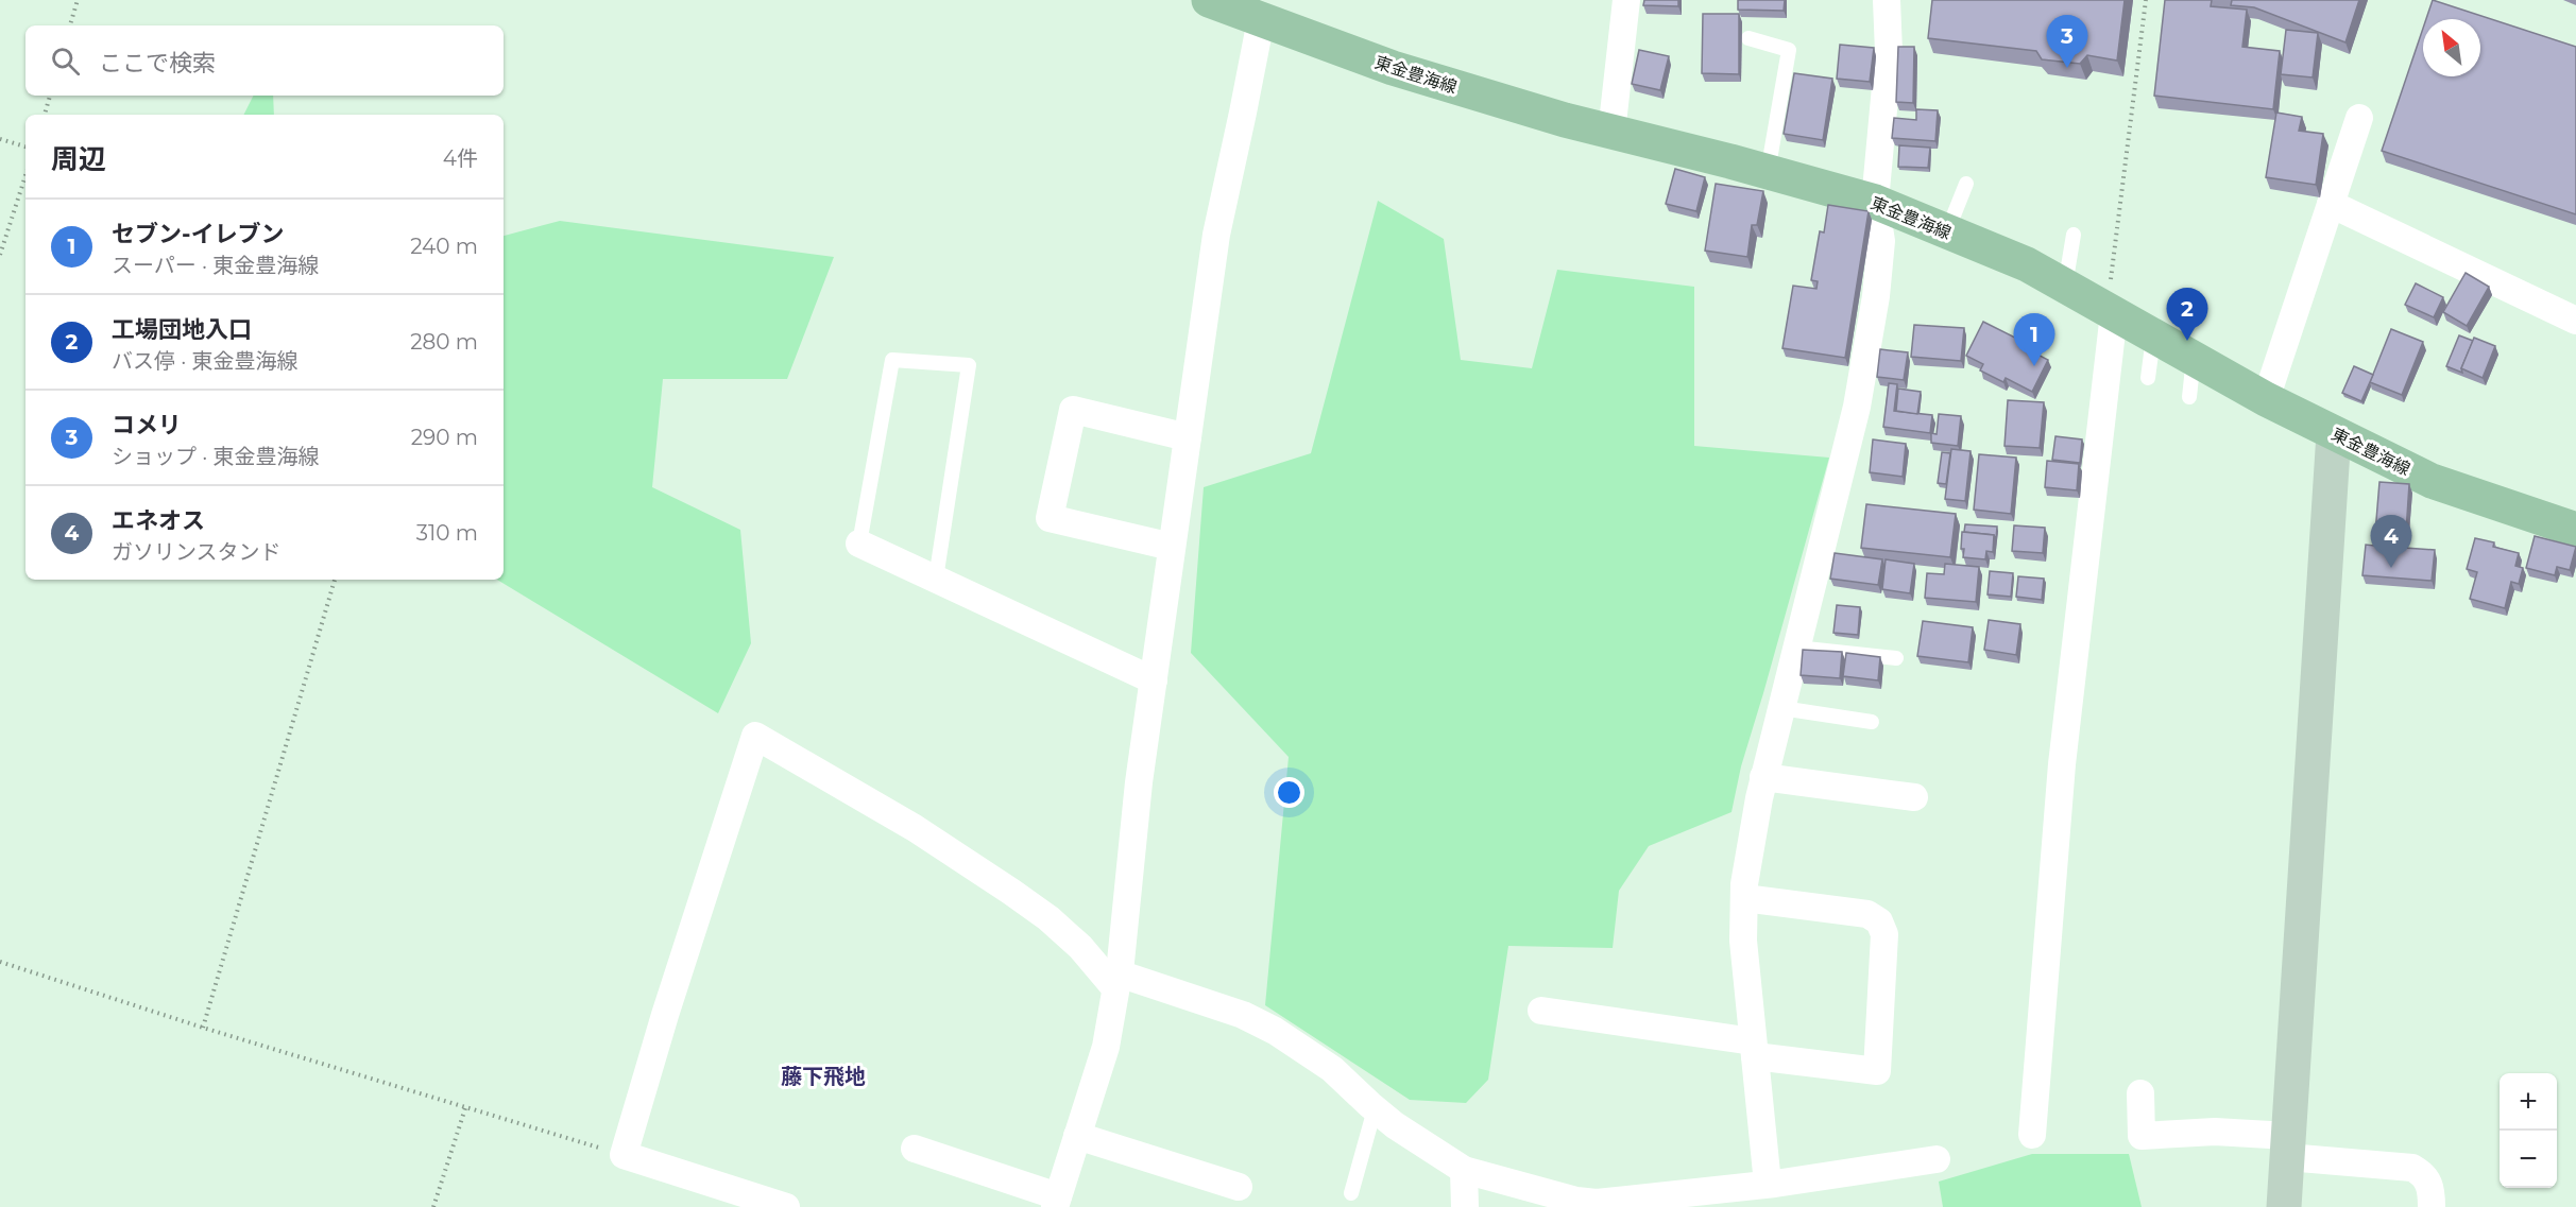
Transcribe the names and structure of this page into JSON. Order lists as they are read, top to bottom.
{
  "streets": {
    "main road": ["東金豊海線"]
  },
  "districts": ["藤下飛地"],
  "north": "top left",
  "page": {
    "pins": [
      "3",
      "2",
      "1",
      "4"
    ],
    "search": "ここで検索",
    "heading": ["周辺", "4件"],
    "list": [
      {
        "mark": "1",
        "name": "セブン-イレブン",
        "note": "スーパー · 東金豊海線",
        "value": "240 m"
      },
      {
        "mark": "2",
        "name": "工場団地入口",
        "note": "バス停 · 東金豊海線",
        "value": "280 m"
      },
      {
        "mark": "3",
        "name": "コメリ",
        "note": "ショップ · 東金豊海線",
        "value": "290 m"
      },
      {
        "mark": "4",
        "name": "エネオス",
        "note": "ガソリンスタンド",
        "value": "310 m"
      }
    ],
    "map_buttons": ["+", "−"]
  }
}
